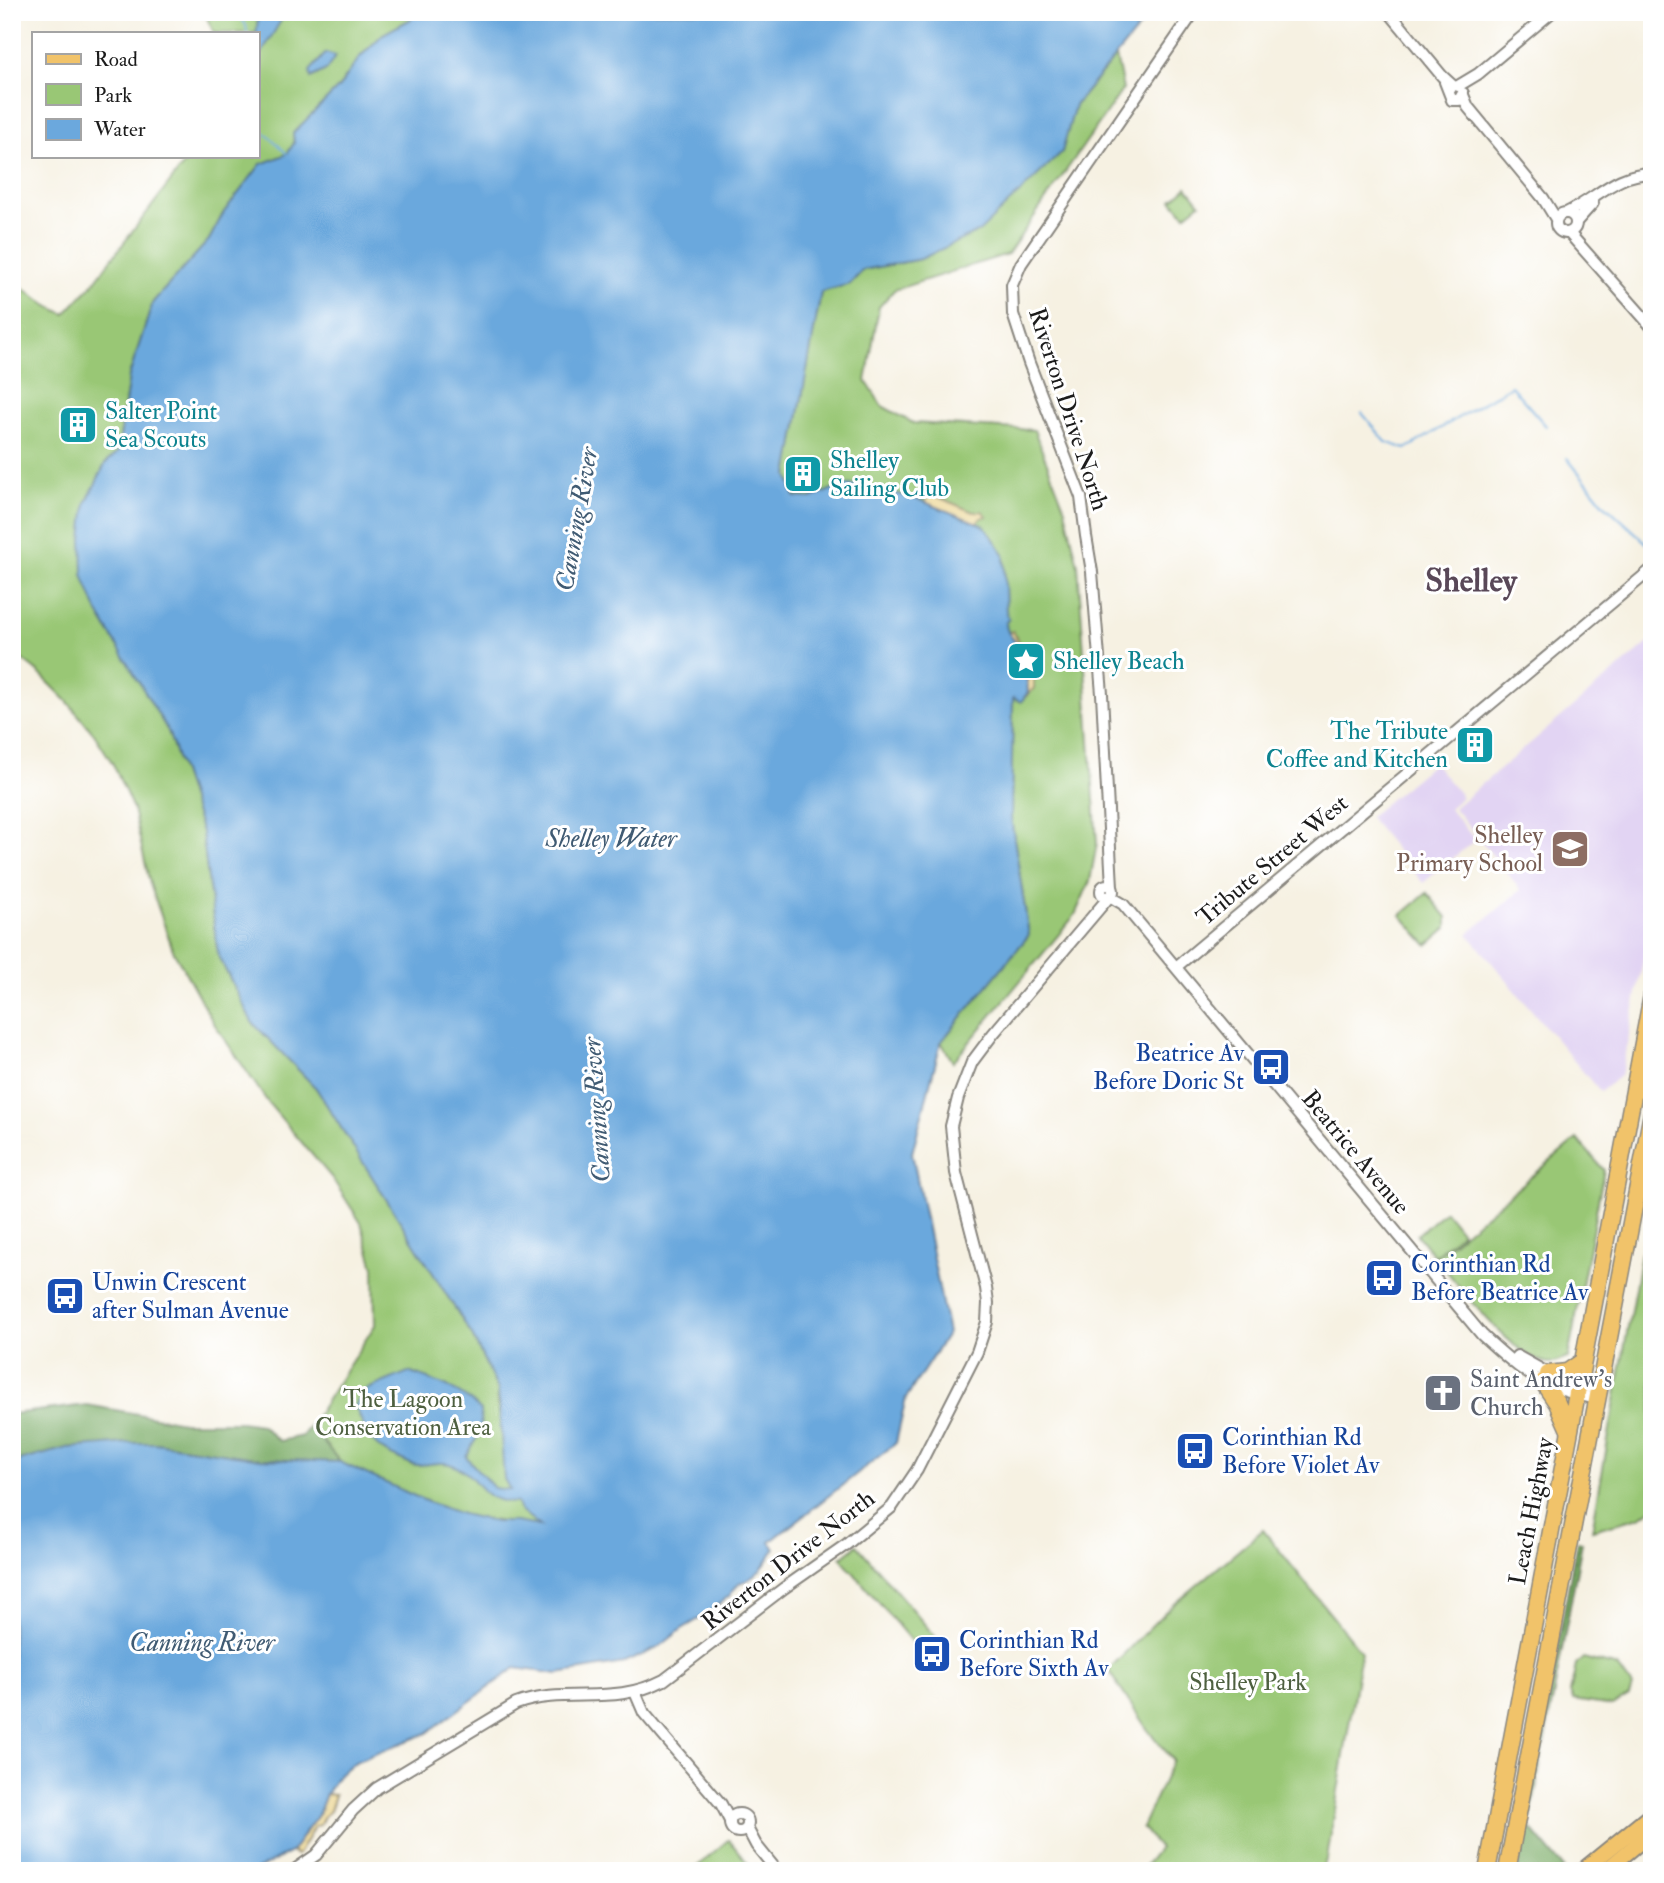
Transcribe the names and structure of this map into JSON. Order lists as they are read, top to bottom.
{
  "streets": {
    "highway": ["Leach Highway"],
    "street": ["Riverton Drive North", "Tribute Street West", "Beatrice Avenue"]
  },
  "crossings": [
    ["Riverton Drive North", "Beatrice Avenue"],
    ["Tribute Street West", "Beatrice Avenue"],
    ["Beatrice Avenue", "Leach Highway"]
  ],
  "districts": ["Shelley"],
  "water": ["Canning River", "Shelley Water"],
  "parks": ["The Lagoon Conservation Area", "Shelley Park"],
  "places": {
    "building": ["Salter Point Sea Scouts", "Shelley Sailing Club", "The Tribute Coffee and Kitchen"],
    "place": ["Shelley Beach"],
    "school or university": ["Shelley Primary School"],
    "bus stop": [
      "Beatrice Av Before Doric St",
      "Corinthian Rd Before Beatrice Av",
      "Unwin Crescent after Sulman Avenue",
      "Corinthian Rd Before Violet Av",
      "Corinthian Rd Before Sixth Av"
    ],
    "church": ["Saint Andrew's Church"]
  },
  "legend": ["Road", "Park", "Water"]
}
